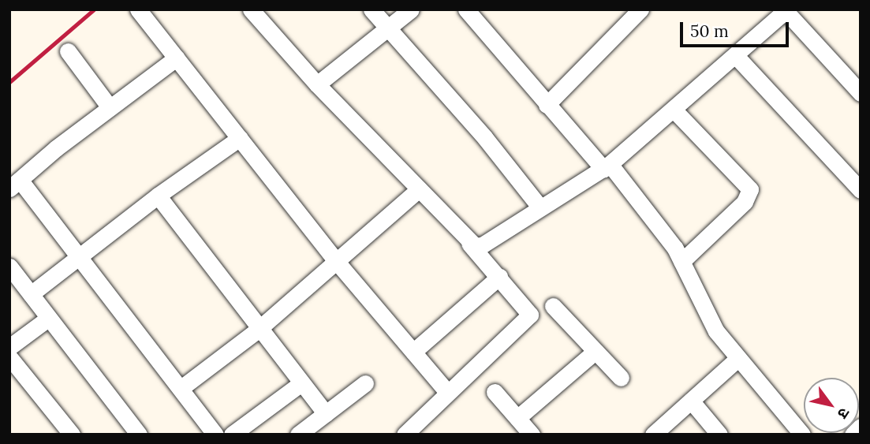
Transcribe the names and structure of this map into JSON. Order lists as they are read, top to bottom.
{
  "scale_bar": "50 m",
  "north": "bottom right"
}
